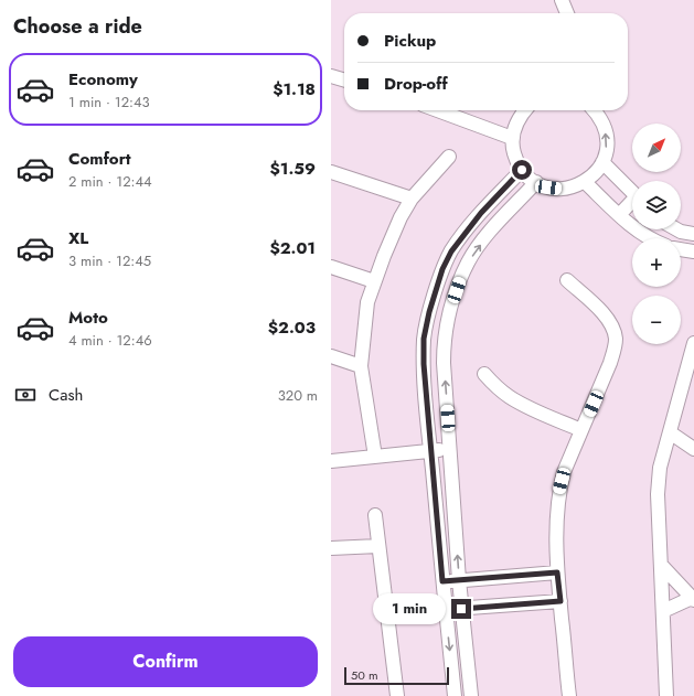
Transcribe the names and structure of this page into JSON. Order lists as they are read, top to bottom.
{
  "scale_bar": "50 m",
  "north": "top right",
  "page": {
    "heading": "Choose a ride",
    "banner": ["Pickup", "Drop-off"],
    "list": [
      {
        "name": "Economy",
        "note": "1 min · 12:43",
        "value": "$1.18"
      },
      {
        "name": "Comfort",
        "note": "2 min · 12:44",
        "value": "$1.59"
      },
      {
        "name": "XL",
        "note": "3 min · 12:45",
        "value": "$2.01"
      },
      {
        "name": "Moto",
        "note": "4 min · 12:46",
        "value": "$2.03"
      }
    ],
    "map_buttons": ["+", "−"],
    "pay": ["Cash", "320 m"],
    "bubble": "1 min",
    "buttons": "Confirm",
    "scale": "50 m"
  }
}
